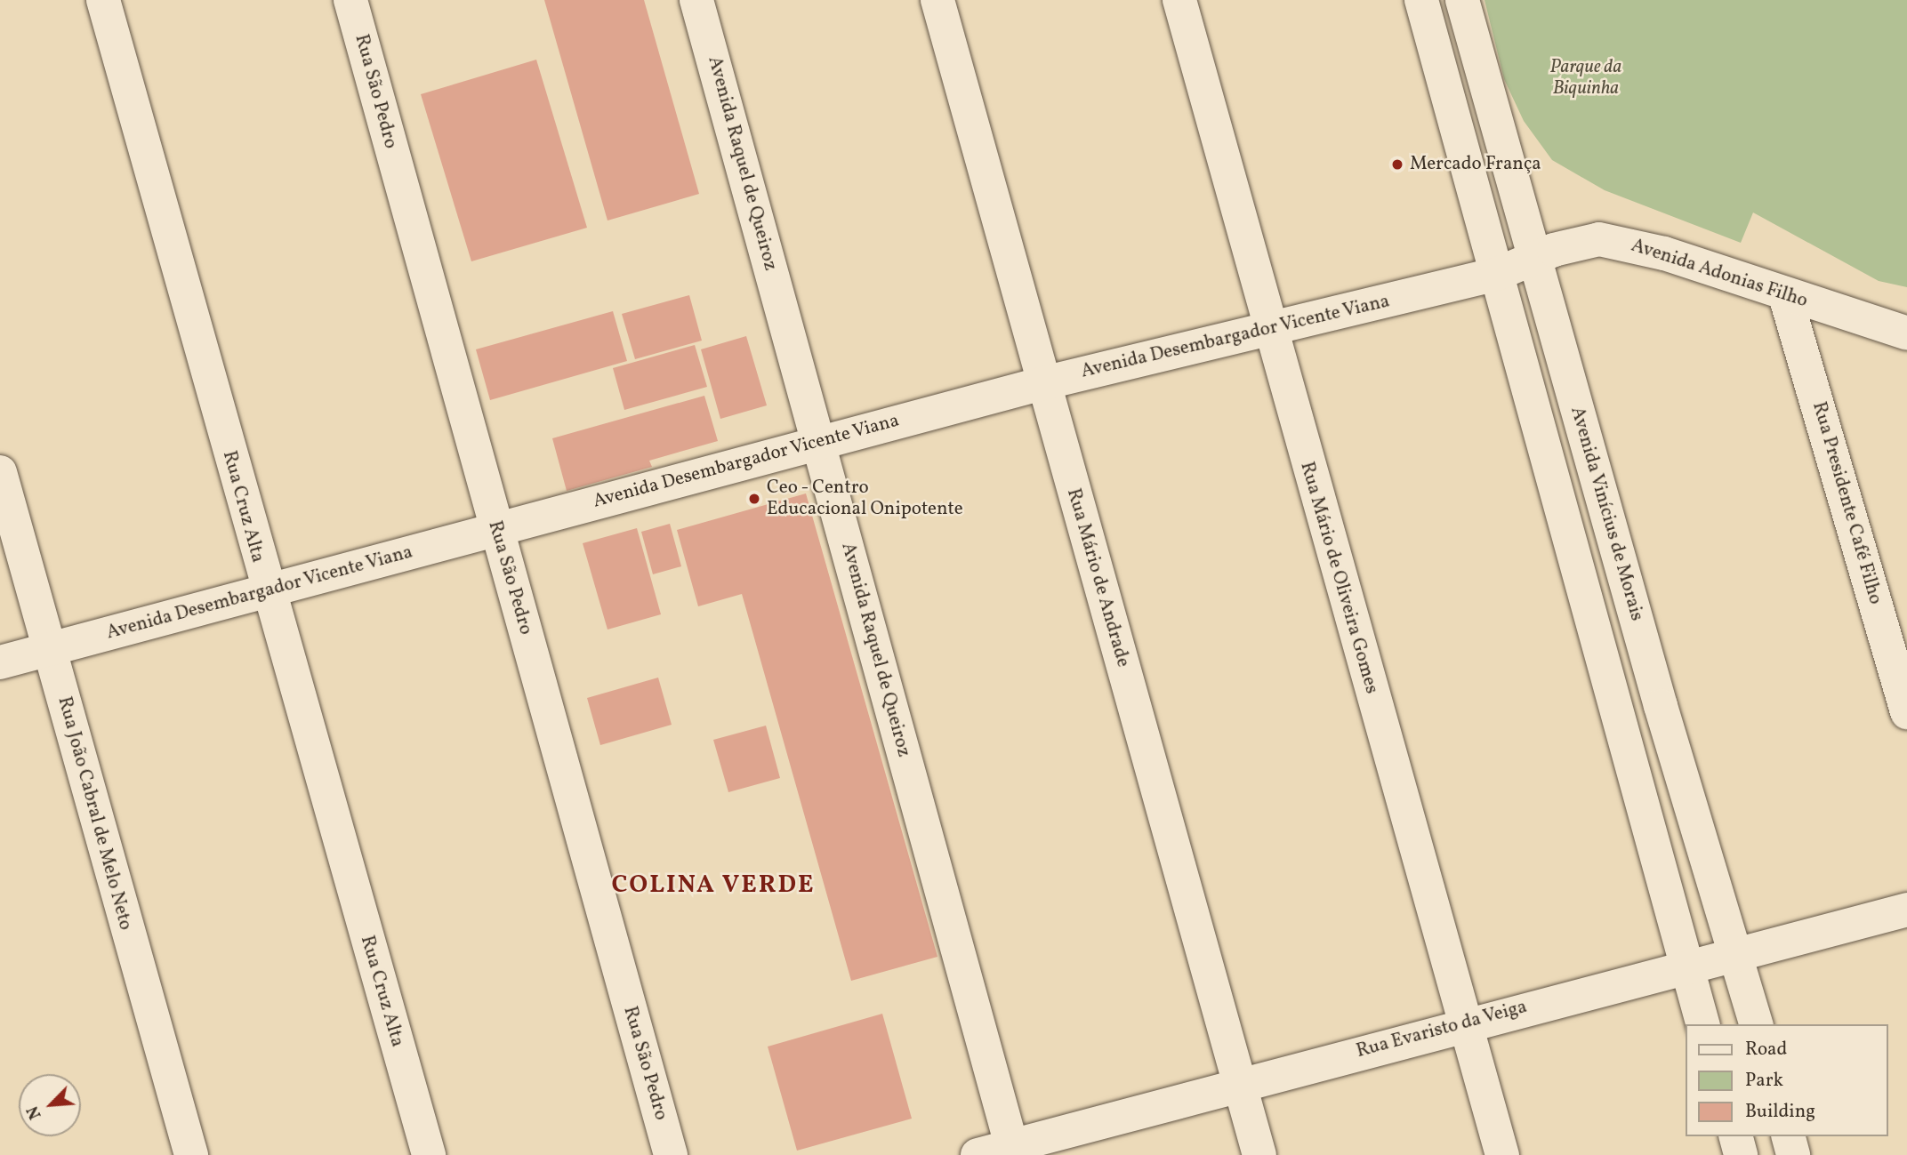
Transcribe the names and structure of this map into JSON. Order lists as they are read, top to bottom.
{
  "streets": {
    "street": [
      "Rua São Pedro",
      "Avenida Raquel de Queiroz",
      "Avenida Adonias Filho",
      "Avenida Desembargador Vicente Viana",
      "Rua Presidente Café Filho",
      "Rua Cruz Alta",
      "Avenida Vinícius de Morais",
      "Rua Mário de Andrade",
      "Rua Mário de Oliveira Gomes",
      "Rua João Cabral de Melo Neto",
      "Rua Evaristo da Veiga"
    ]
  },
  "crossings": [
    ["Rua São Pedro", "Avenida Desembargador Vicente Viana"],
    ["Avenida Raquel de Queiroz", "Avenida Desembargador Vicente Viana"],
    ["Avenida Raquel de Queiroz", "Rua Evaristo da Veiga"],
    ["Avenida Adonias Filho", "Avenida Desembargador Vicente Viana"],
    ["Avenida Adonias Filho", "Rua Presidente Café Filho"],
    ["Avenida Adonias Filho", "Avenida Vinícius de Morais"],
    ["Avenida Desembargador Vicente Viana", "Rua Cruz Alta"],
    ["Avenida Desembargador Vicente Viana", "Rua Mário de Andrade"],
    ["Avenida Desembargador Vicente Viana", "Rua Mário de Oliveira Gomes"],
    ["Avenida Desembargador Vicente Viana", "Rua João Cabral de Melo Neto"],
    ["Avenida Vinícius de Morais", "Rua Evaristo da Veiga"],
    ["Rua Mário de Andrade", "Rua Evaristo da Veiga"],
    ["Rua Mário de Oliveira Gomes", "Rua Evaristo da Veiga"]
  ],
  "districts": ["COLINA VERDE"],
  "parks": ["Parque da Biquinha"],
  "places": ["Mercado França", "Ceo - Centro Educacional Onipotente"],
  "legend": ["Road", "Park", "Building"],
  "north": "bottom left"
}
